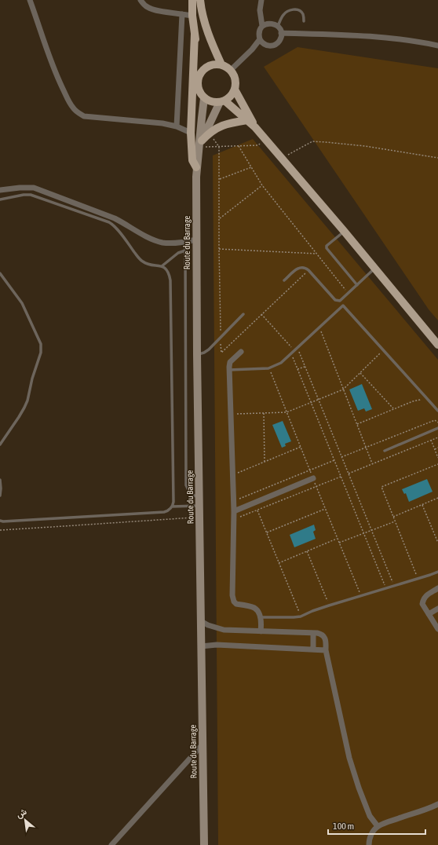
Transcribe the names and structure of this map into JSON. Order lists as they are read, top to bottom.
{
  "streets": {
    "main road": ["Route du Barrage"]
  },
  "scale_bar": "100 m",
  "north": "top left"
}
